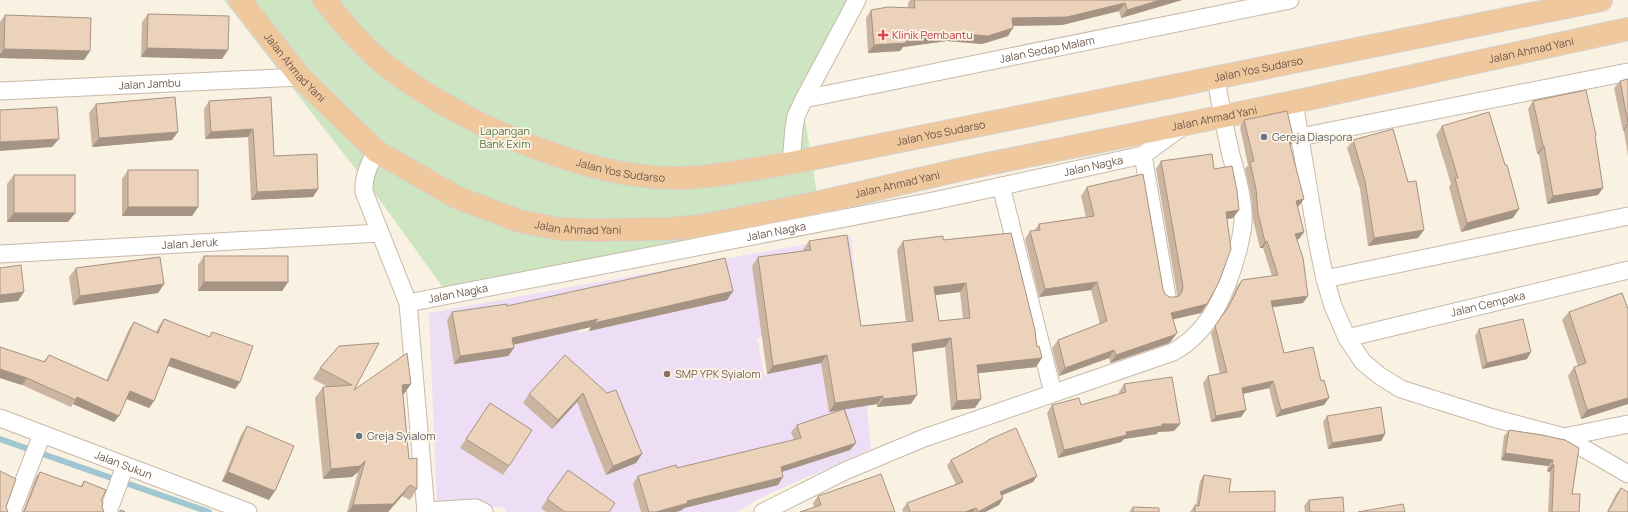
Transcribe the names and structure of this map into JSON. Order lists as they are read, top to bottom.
{
  "streets": {
    "highway": ["Jalan Ahmad Yani", "Jalan Yos Sudarso"],
    "street": [
      "Jalan Sedap Malam",
      "Jalan Jambu",
      "Jalan Nagka",
      "Jalan Jeruk",
      "Jalan Cempaka",
      "Jalan Sukun"
    ]
  },
  "crossings": [
    ["Jalan Ahmad Yani", "Jalan Jambu"]
  ],
  "parks": ["Lapangan Bank Exim"],
  "places": {
    "health": ["Klinik Pembantu"],
    "other": ["Gereja Diaspora", "SMP YPK Syialom", "Greja Syialom"]
  }
}
